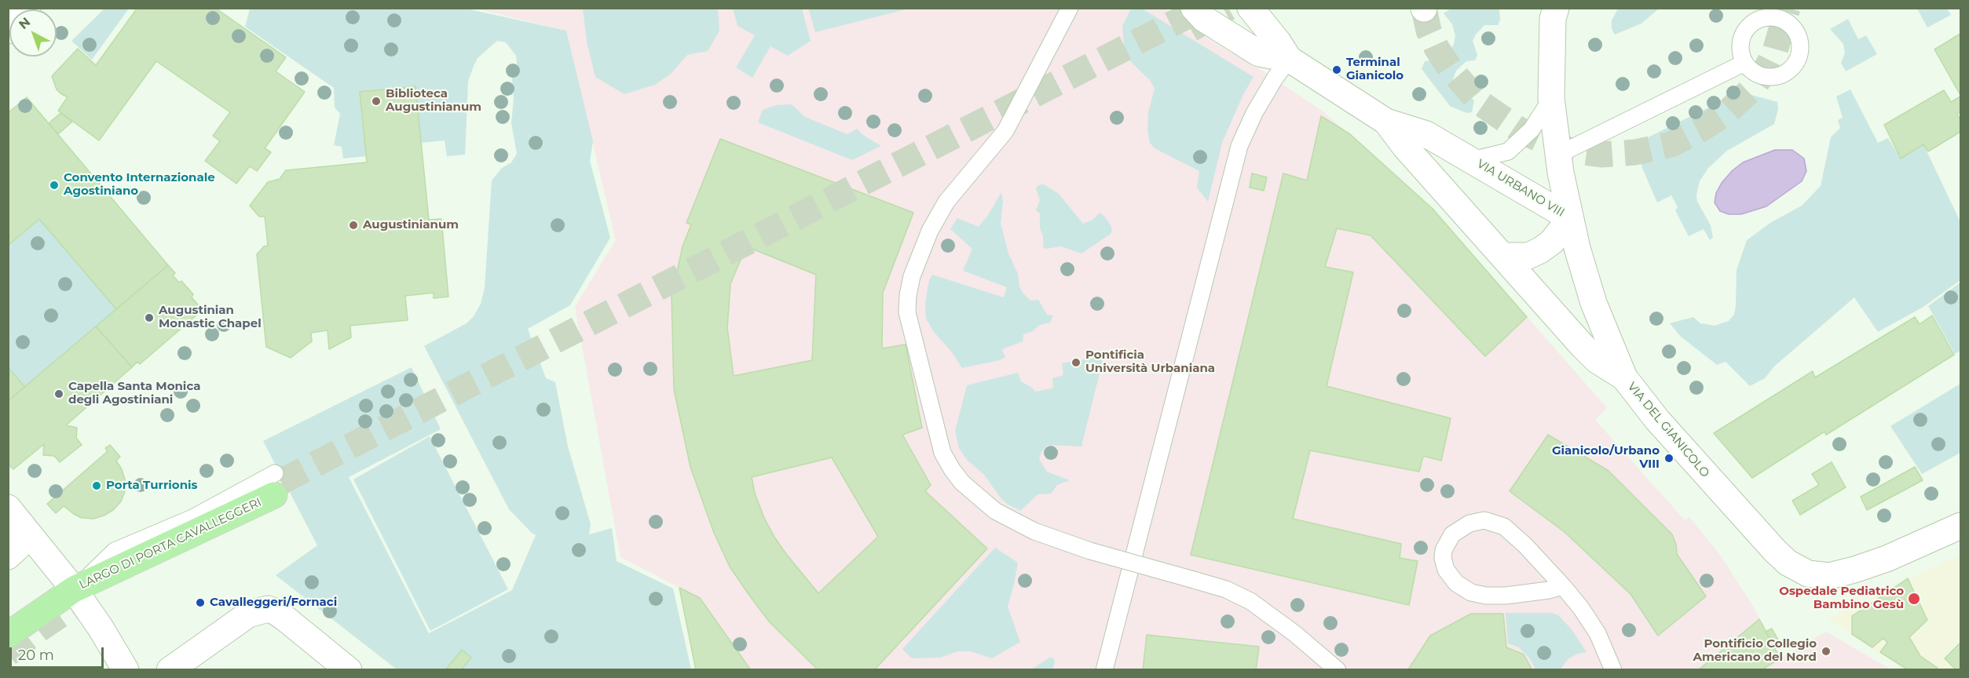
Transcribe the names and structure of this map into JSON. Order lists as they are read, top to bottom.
{
  "streets": {
    "main road": ["LARGO DI PORTA CAVALLEGGERI"],
    "street": ["VIA URBANO VIII", "VIA DEL GIANICOLO"]
  },
  "crossings": [
    ["VIA URBANO VIII", "VIA DEL GIANICOLO"]
  ],
  "places": [
    "Terminal Gianicolo",
    "Biblioteca Augustinianum",
    "Convento Internazionale Agostiniano",
    "Augustinianum",
    "Augustinian Monastic Chapel",
    "Pontificia Università Urbaniana",
    "Capella Santa Monica degli Agostiniani",
    "Gianicolo/Urbano VIII",
    "Porta Turrionis",
    "Ospedale Pediatrico Bambino Gesù",
    "Cavalleggeri/Fornaci",
    "Pontificio Collegio Americano del Nord"
  ],
  "scale_bar": "20 m",
  "north": "top left"
}
